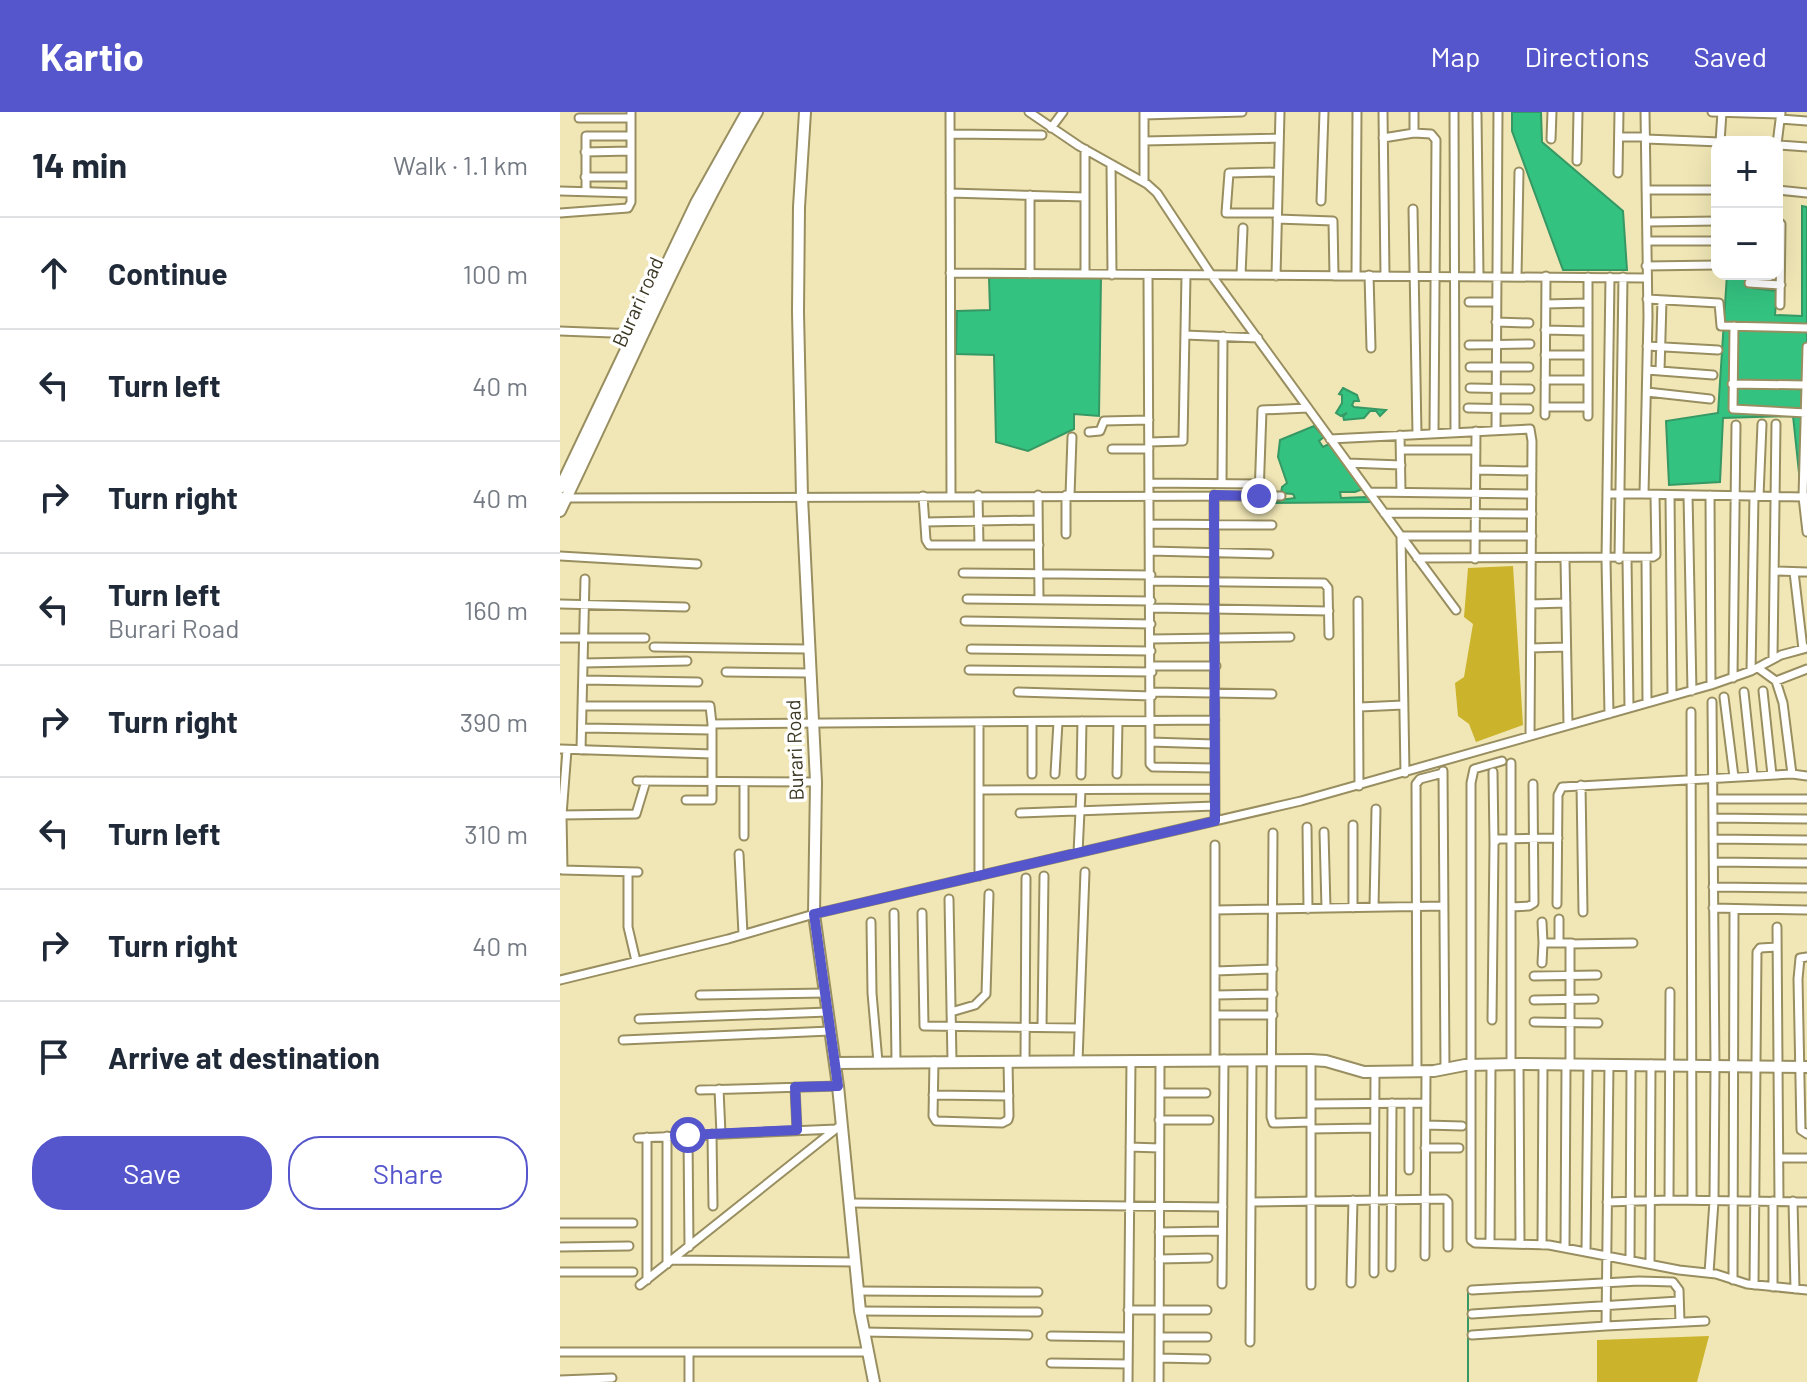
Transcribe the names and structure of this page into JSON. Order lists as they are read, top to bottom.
{
  "streets": {
    "main road": ["Burari road", "Burari Road"]
  },
  "page": {
    "header": "Kartio",
    "nav": ["Map", "Directions", "Saved"],
    "heading": ["14 min", "Walk · 1.1 km"],
    "map_buttons": ["+", "−"],
    "list": [
      ["Continue", "100 m"],
      ["Turn left", "40 m"],
      ["Turn right", "40 m"],
      ["Turn left", "Burari Road", "160 m"],
      ["Turn right", "390 m"],
      ["Turn left", "310 m"],
      ["Turn right", "40 m"],
      "Arrive at destination"
    ],
    "buttons": ["Save", "Share"]
  }
}
